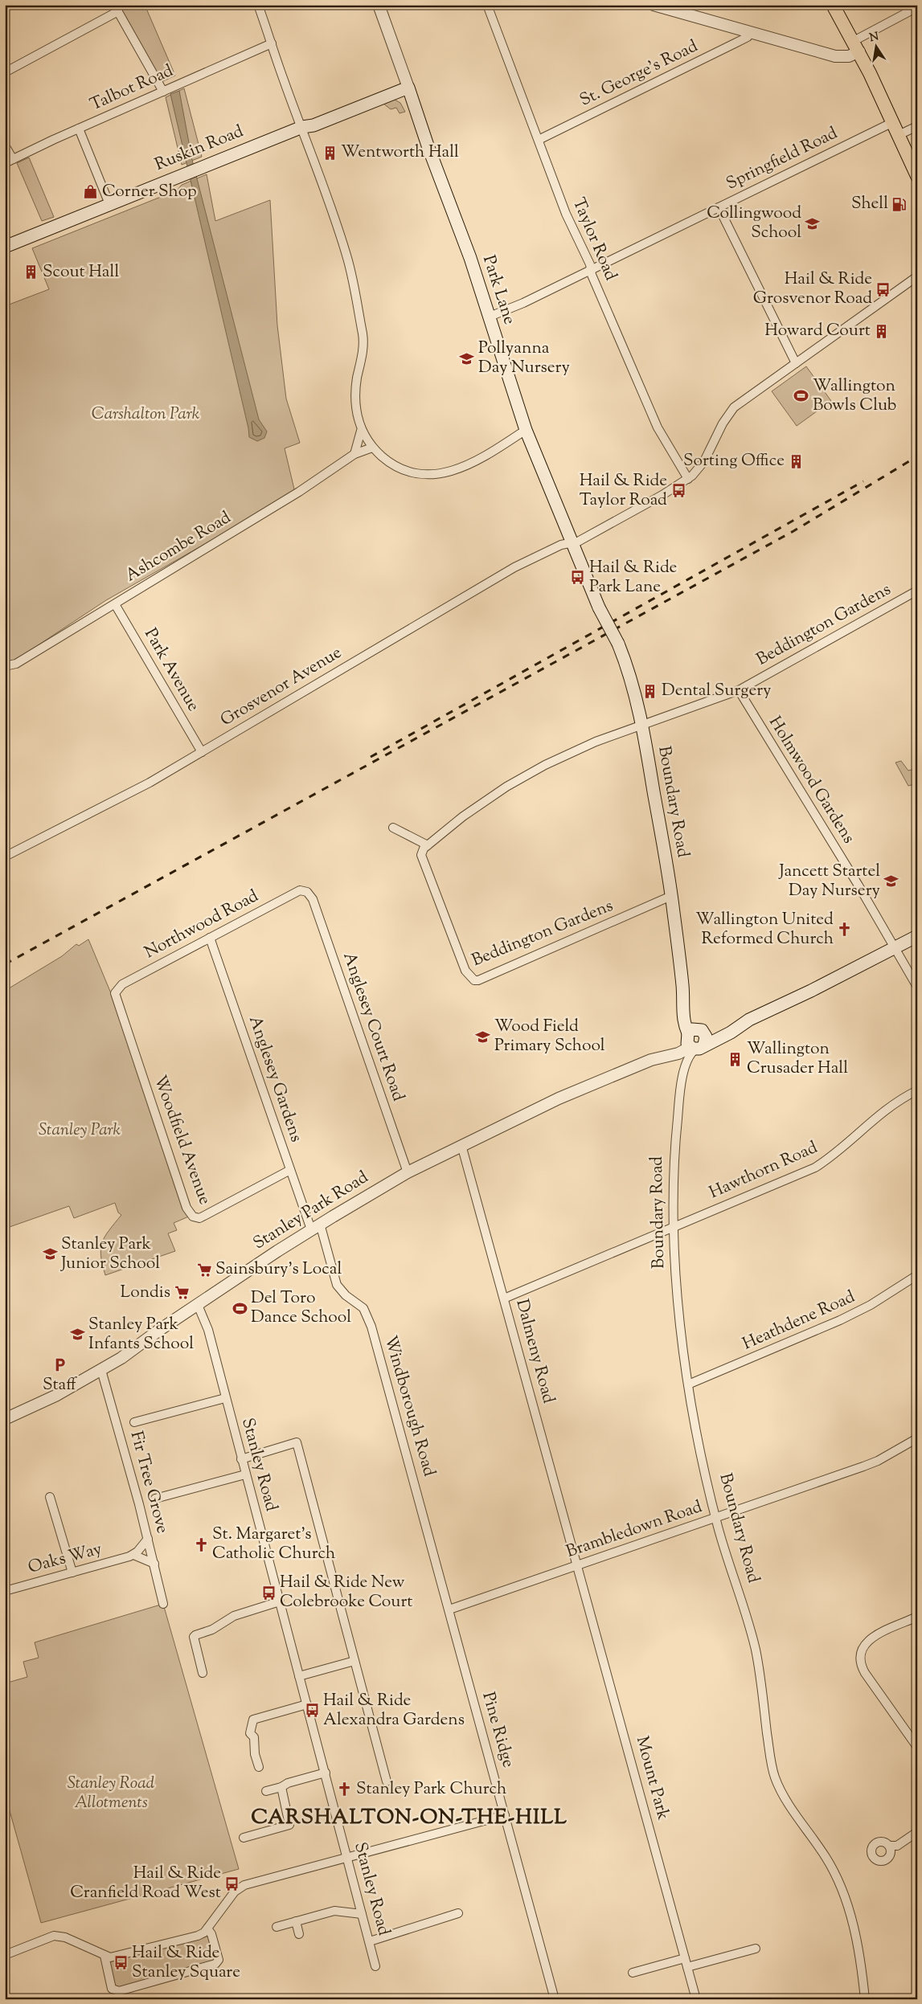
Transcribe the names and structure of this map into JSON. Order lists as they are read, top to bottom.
{
  "streets": {
    "main road": [
      "Ruskin Road",
      "Park Lane",
      "Boundary Road",
      "Stanley Park Road"
    ],
    "street": [
      "St. George's Road",
      "Talbot Road",
      "Springfield Road",
      "Taylor Road",
      "Ashcombe Road",
      "Beddington Gardens",
      "Park Avenue",
      "Grosvenor Avenue",
      "Holmwood Gardens",
      "Northwood Road",
      "Anglesey Court Road",
      "Anglesey Gardens",
      "Woodfield Avenue",
      "Hawthorn Road",
      "Heathdene Road",
      "Dalmeny Road",
      "Windborough Road",
      "Stanley Road",
      "Fir Tree Grove",
      "Brambledown Road",
      "Oaks Way",
      "Pine Ridge",
      "Mount Park"
    ]
  },
  "crossings": [
    ["St. George's Road", "Taylor Road"],
    ["Ruskin Road", "Park Lane"],
    ["Springfield Road", "Taylor Road"],
    ["Springfield Road", "Park Lane"],
    ["Taylor Road", "Grosvenor Avenue"],
    ["Park Lane", "Grosvenor Avenue"],
    ["Park Lane", "Boundary Road"],
    ["Ashcombe Road", "Park Avenue"],
    ["Beddington Gardens", "Holmwood Gardens"],
    ["Beddington Gardens", "Boundary Road"],
    ["Park Avenue", "Grosvenor Avenue"],
    ["Holmwood Gardens", "Stanley Park Road"],
    ["Boundary Road", "Hawthorn Road"],
    ["Boundary Road", "Stanley Park Road"],
    ["Boundary Road", "Heathdene Road"],
    ["Boundary Road", "Brambledown Road"],
    ["Northwood Road", "Anglesey Court Road"],
    ["Northwood Road", "Anglesey Gardens"],
    ["Northwood Road", "Woodfield Avenue"],
    ["Anglesey Court Road", "Stanley Park Road"],
    ["Anglesey Gardens", "Woodfield Avenue"],
    ["Anglesey Gardens", "Stanley Park Road"],
    ["Anglesey Gardens", "Windborough Road"],
    ["Hawthorn Road", "Dalmeny Road"],
    ["Stanley Park Road", "Dalmeny Road"],
    ["Stanley Park Road", "Windborough Road"],
    ["Stanley Park Road", "Stanley Road"],
    ["Stanley Park Road", "Fir Tree Grove"],
    ["Dalmeny Road", "Brambledown Road"],
    ["Dalmeny Road", "Mount Park"],
    ["Windborough Road", "Brambledown Road"],
    ["Windborough Road", "Pine Ridge"],
    ["Brambledown Road", "Pine Ridge"],
    ["Brambledown Road", "Mount Park"]
  ],
  "districts": ["CARSHALTON-ON-THE-HILL"],
  "parks": ["Carshalton Park", "Stanley Park", "Stanley Road Allotments"],
  "places": {
    "building": [
      "Wentworth Hall",
      "Scout Hall",
      "Howard Court",
      "Sorting Office",
      "Dental Surgery",
      "Wallington Crusader Hall"
    ],
    "shop": ["Corner Shop"],
    "fuel station": ["Shell"],
    "school or university": [
      "Collingwood School",
      "Pollyanna Day Nursery",
      "Jancett Startel Day Nursery",
      "Wood Field Primary School",
      "Stanley Park Junior School",
      "Stanley Park Infants School"
    ],
    "bus stop": [
      "Hail & Ride Grosvenor Road",
      "Hail & Ride Taylor Road",
      "Hail & Ride Park Lane",
      "Hail & Ride New Colebrooke Court",
      "Hail & Ride Alexandra Gardens",
      "Hail & Ride Cranfield Road West",
      "Hail & Ride Stanley Square"
    ],
    "sports": ["Wallington Bowls Club", "Del Toro Dance School"],
    "church": ["Wallington United Reformed Church", "St. Margaret's Catholic Church", "Stanley Park Church"],
    "supermarket": ["Sainsbury's Local", "Londis"],
    "parking": ["Staff"]
  },
  "north": "top"
}
